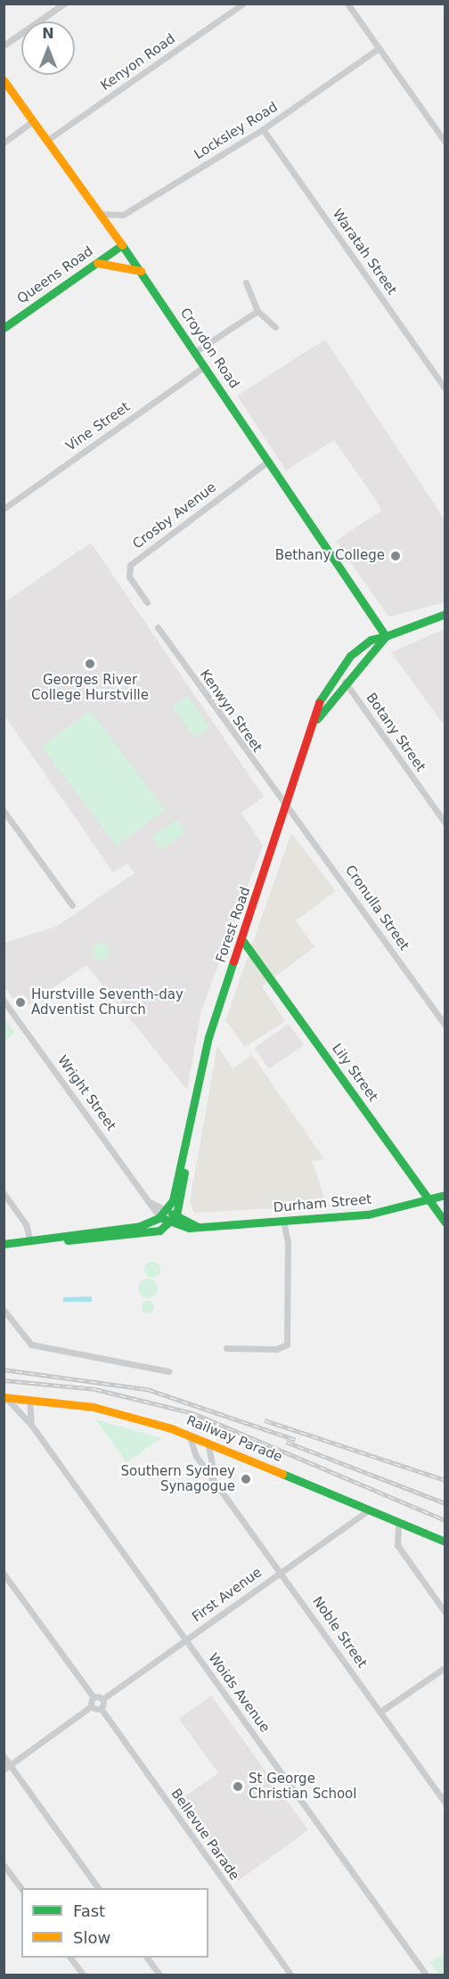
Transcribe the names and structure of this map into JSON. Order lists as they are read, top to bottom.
{
  "streets": {
    "main road": [
      "Queens Road",
      "Croydon Road",
      "Forest Road",
      "Lily Street",
      "Durham Street",
      "Railway Parade"
    ],
    "street": [
      "Kenyon Road",
      "Locksley Road",
      "Waratah Street",
      "Vine Street",
      "Crosby Avenue",
      "Kenwyn Street",
      "Botany Street",
      "Cronulla Street",
      "Wright Street",
      "First Avenue",
      "Noble Street",
      "Woids Avenue",
      "Bellevue Parade"
    ]
  },
  "crossings": [
    ["Kenyon Road", "Croydon Road"],
    ["Locksley Road", "Waratah Street"],
    ["Locksley Road", "Croydon Road"],
    ["Queens Road", "Croydon Road"],
    ["Croydon Road", "Vine Street"],
    ["Croydon Road", "Crosby Avenue"],
    ["Croydon Road", "Forest Road"],
    ["Kenwyn Street", "Cronulla Street"],
    ["Kenwyn Street", "Forest Road"],
    ["Botany Street", "Forest Road"],
    ["Cronulla Street", "Forest Road"],
    ["Forest Road", "Lily Street"],
    ["Forest Road", "Wright Street"],
    ["Forest Road", "Durham Street"],
    ["Lily Street", "Durham Street"],
    ["Railway Parade", "First Avenue"],
    ["Railway Parade", "Noble Street"],
    ["Railway Parade", "Woids Avenue"],
    ["First Avenue", "Noble Street"],
    ["First Avenue", "Woids Avenue"]
  ],
  "places": [
    "Bethany College",
    "Georges River College Hurstville",
    "Hurstville Seventh-day Adventist Church",
    "Southern Sydney Synagogue",
    "St George Christian School"
  ],
  "legend": ["Fast", "Slow"],
  "north": "top"
}
